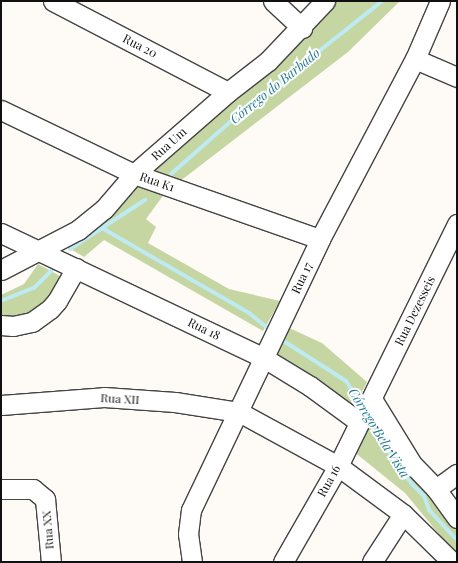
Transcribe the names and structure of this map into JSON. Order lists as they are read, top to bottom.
{
  "streets": {
    "street": [
      "Rua 20",
      "Rua Um",
      "Rua K1",
      "Rua 17",
      "Rua Dezesseis",
      "Rua 18",
      "Rua XII",
      "Rua 16",
      "Rua XX"
    ]
  },
  "crossings": [
    ["Rua 20", "Rua Um"],
    ["Rua Um", "Rua K1"],
    ["Rua Um", "Rua 18"],
    ["Rua K1", "Rua 17"],
    ["Rua 17", "Rua 18"],
    ["Rua 17", "Rua XII"],
    ["Rua Dezesseis", "Rua 18"],
    ["Rua Dezesseis", "Rua 16"],
    ["Rua 18", "Rua 16"],
    ["Rua XII", "Rua 16"]
  ],
  "water": ["Córrego do Barbado", "Córrego Bela Vista"]
}
